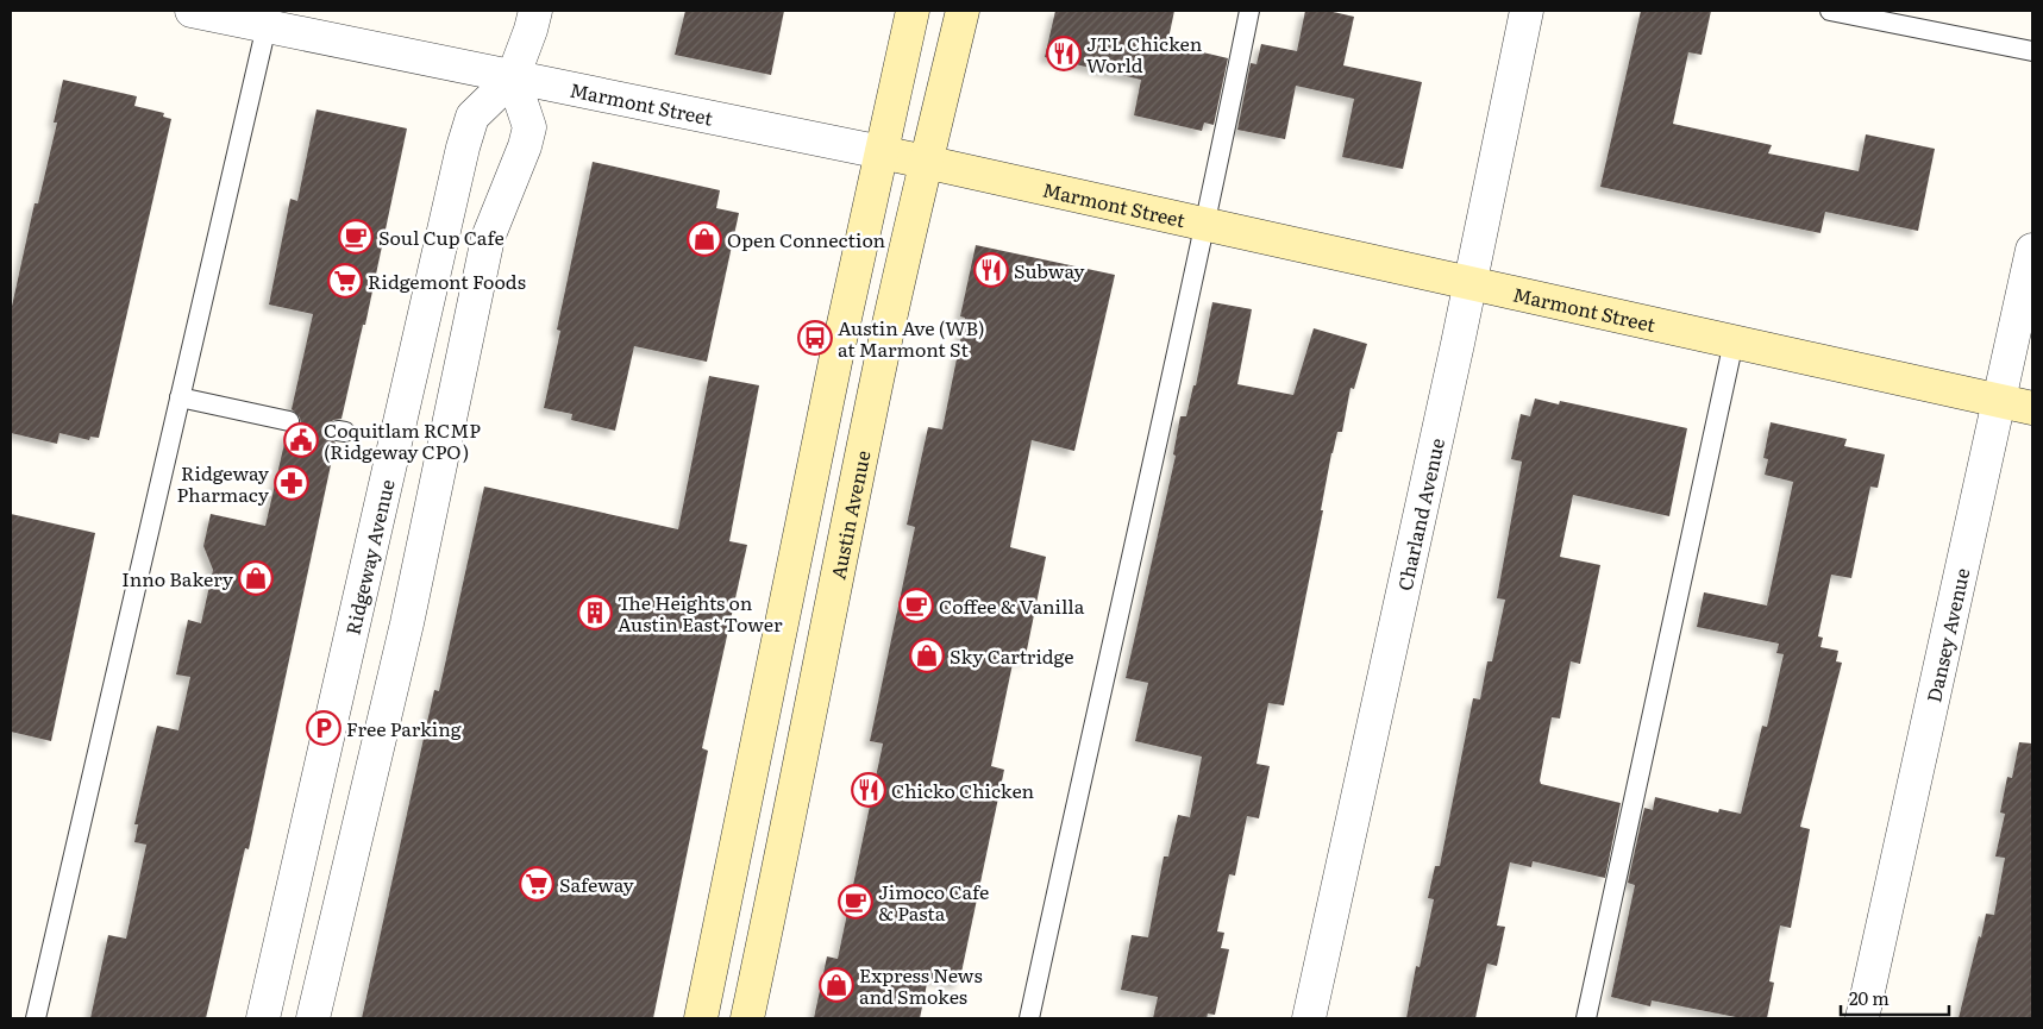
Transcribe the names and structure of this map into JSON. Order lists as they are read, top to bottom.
{
  "streets": {
    "main road": ["Marmont Street", "Austin Avenue"],
    "street": ["Charland Avenue", "Ridgeway Avenue", "Dansey Avenue"]
  },
  "crossings": [
    ["Marmont Street", "Austin Avenue"],
    ["Marmont Street", "Charland Avenue"],
    ["Marmont Street", "Ridgeway Avenue"],
    ["Marmont Street", "Dansey Avenue"]
  ],
  "places": {
    "restaurant": ["JTL Chicken World", "Subway", "Chicko Chicken"],
    "cafe": ["Soul Cup Cafe", "Coffee & Vanilla", "Jimoco Cafe & Pasta"],
    "shop": [
      "Open Connection",
      "Inno Bakery",
      "Sky Cartridge",
      "Express News and Smokes"
    ],
    "supermarket": ["Ridgemont Foods", "Safeway"],
    "bus stop": ["Austin Ave (WB) at Marmont St"],
    "public building": ["Coquitlam RCMP (Ridgeway CPO)"],
    "pharmacy": ["Ridgeway Pharmacy"],
    "building": ["The Heights on Austin East Tower"],
    "parking": ["Free Parking"]
  },
  "scale_bar": "20 m"
}
